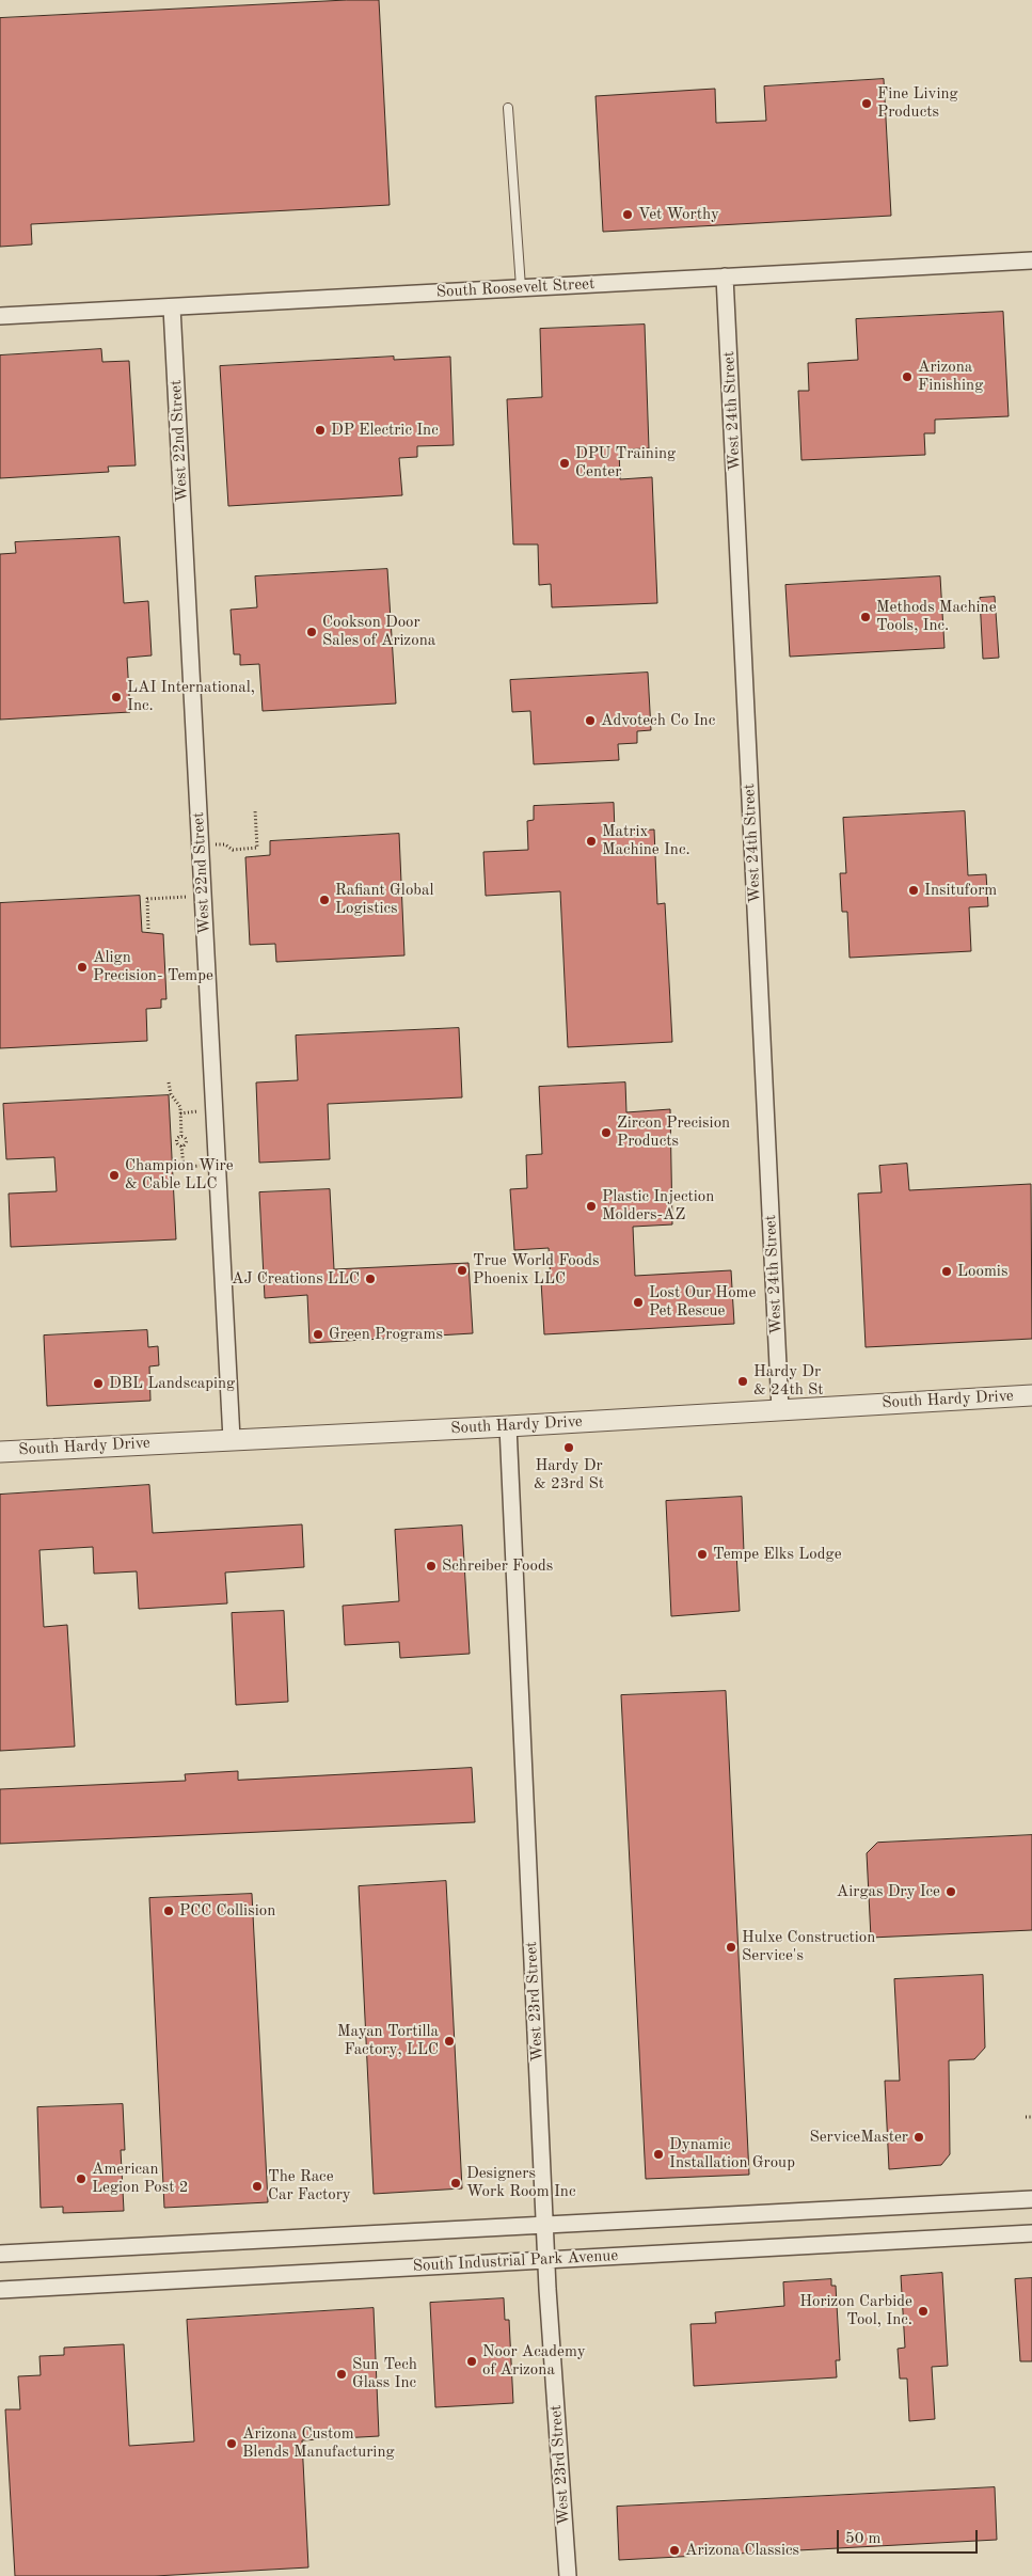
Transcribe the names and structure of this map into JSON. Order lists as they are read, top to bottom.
{
  "streets": {
    "street": [
      "South Roosevelt Street",
      "West 24th Street",
      "West 22nd Street",
      "South Hardy Drive",
      "West 23rd Street",
      "South Industrial Park Avenue"
    ]
  },
  "crossings": [
    ["South Roosevelt Street", "West 24th Street"],
    ["South Roosevelt Street", "West 22nd Street"],
    ["West 24th Street", "South Hardy Drive"],
    ["West 22nd Street", "South Hardy Drive"],
    ["South Hardy Drive", "West 23rd Street"],
    ["West 23rd Street", "South Industrial Park Avenue"]
  ],
  "places": [
    "Fine Living Products",
    "Vet Worthy",
    "Arizona Finishing",
    "DP Electric Inc",
    "DPU Training Center",
    "Methods Machine Tools, Inc.",
    "Cookson Door Sales of Arizona",
    "LAI International, Inc.",
    "Advotech Co Inc",
    "Matrix Machine Inc.",
    "Insituform",
    "Rafiant Global Logistics",
    "Align Precision- Tempe",
    "Zircon Precision Products",
    "Champion Wire & Cable LLC",
    "Plastic Injection Molders-AZ",
    "True World Foods Phoenix LLC",
    "Loomis",
    "AJ Creations LLC",
    "Lost Our Home Pet Rescue",
    "Green Programs",
    "Hardy Dr & 24th St",
    "DBL Landscaping",
    "Hardy Dr & 23rd St",
    "Tempe Elks Lodge",
    "Schreiber Foods",
    "Airgas Dry Ice",
    "PCC Collision",
    "Hulxe Construction Service's",
    "Mayan Tortilla Factory, LLC",
    "ServiceMaster",
    "Dynamic Installation Group",
    "American Legion Post 2",
    "Designers Work Room Inc",
    "The Race Car Factory",
    "Horizon Carbide Tool, Inc.",
    "Noor Academy of Arizona",
    "Sun Tech Glass Inc",
    "Arizona Custom Blends Manufacturing",
    "Arizona Classics"
  ],
  "scale_bar": "50 m"
}
